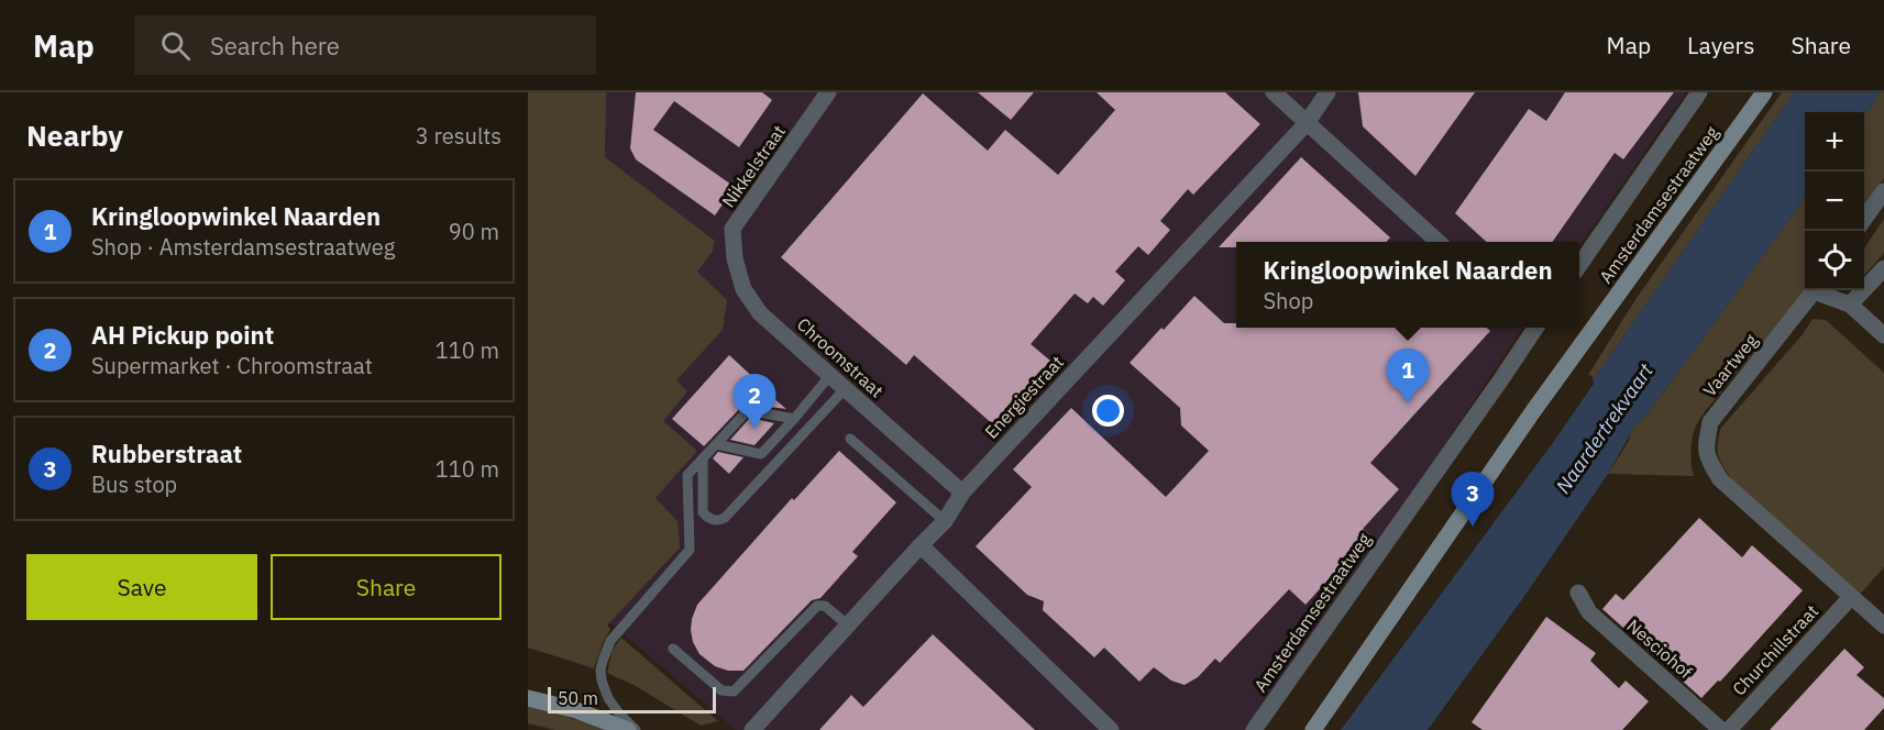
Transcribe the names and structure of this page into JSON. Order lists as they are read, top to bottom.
{
  "streets": {
    "street": [
      "Nikkelstraat",
      "Amsterdamsestraatweg",
      "Chroomstraat",
      "Vaartweg",
      "Energiestraat",
      "Nesciohof",
      "Churchillstraat"
    ]
  },
  "crossings": [
    ["Nikkelstraat", "Chroomstraat"],
    ["Chroomstraat", "Energiestraat"],
    ["Vaartweg", "Churchillstraat"]
  ],
  "water": ["Naardertrekvaart"],
  "scale_bar": "50 m",
  "page": {
    "header": "Map",
    "search": "Search here",
    "nav": ["Map", "Layers", "Share"],
    "heading": ["Nearby", "3 results"],
    "map_buttons": ["+", "−"],
    "list": [
      {
        "mark": "1",
        "name": "Kringloopwinkel Naarden",
        "note": "Shop · Amsterdamsestraatweg",
        "value": "90 m"
      },
      {
        "mark": "2",
        "name": "AH Pickup point",
        "note": "Supermarket · Chroomstraat",
        "value": "110 m"
      },
      {
        "mark": "3",
        "name": "Rubberstraat",
        "note": "Bus stop",
        "value": "110 m"
      }
    ],
    "popup": ["Kringloopwinkel Naarden", "Shop"],
    "pins": ["1", "2", "3"],
    "buttons": ["Save", "Share"],
    "scale": "50 m"
  }
}
